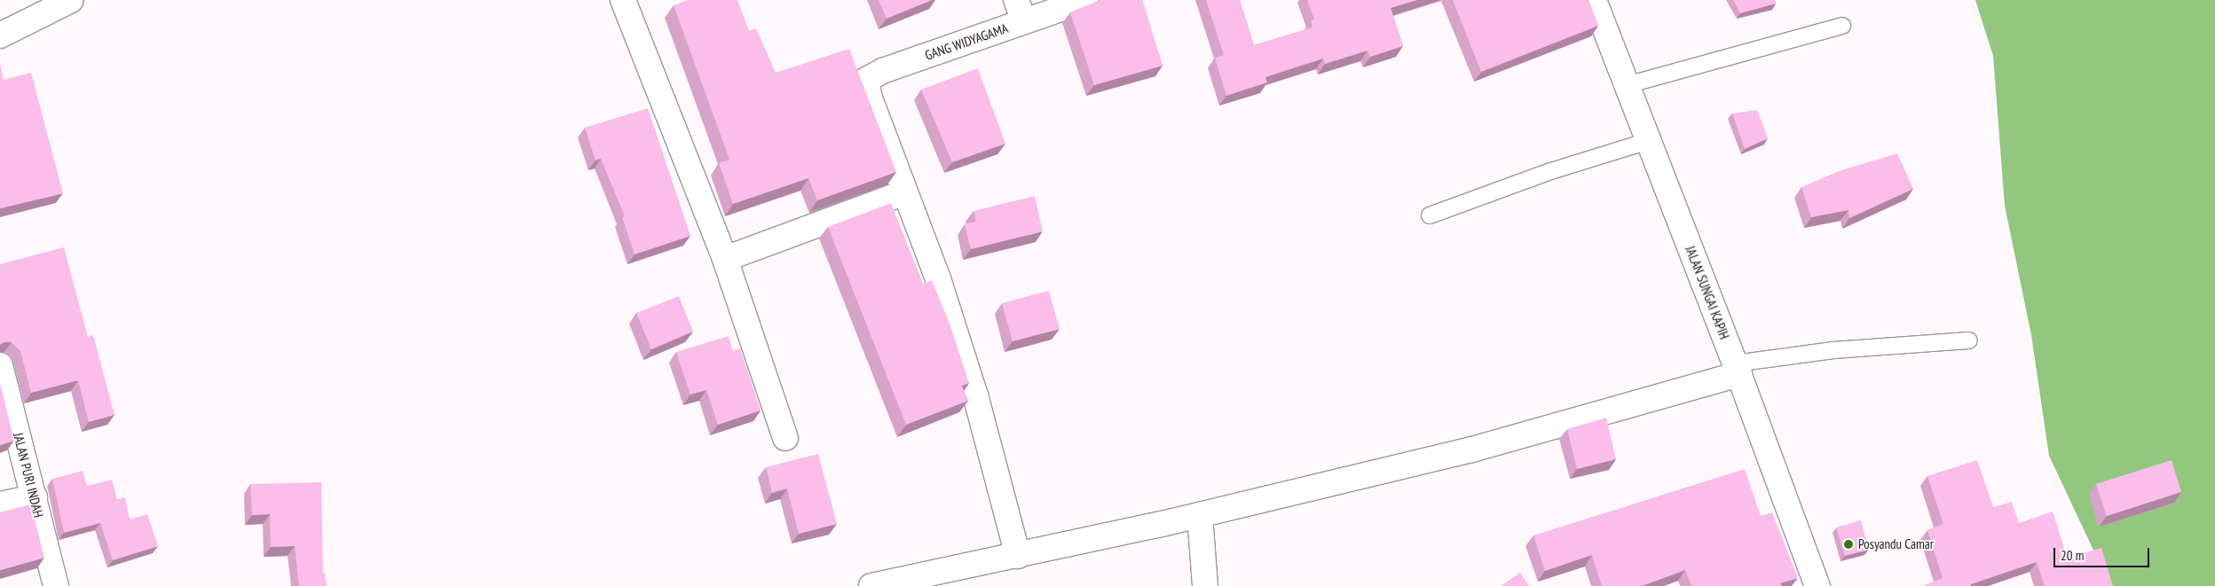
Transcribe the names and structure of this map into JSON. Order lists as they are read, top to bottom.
{
  "streets": {
    "street": ["GANG WIDYAGAMA", "JALAN SUNGAI KAPIH", "JALAN PURI INDAH"]
  },
  "places": ["Posyandu Camar"],
  "scale_bar": "20 m"
}
